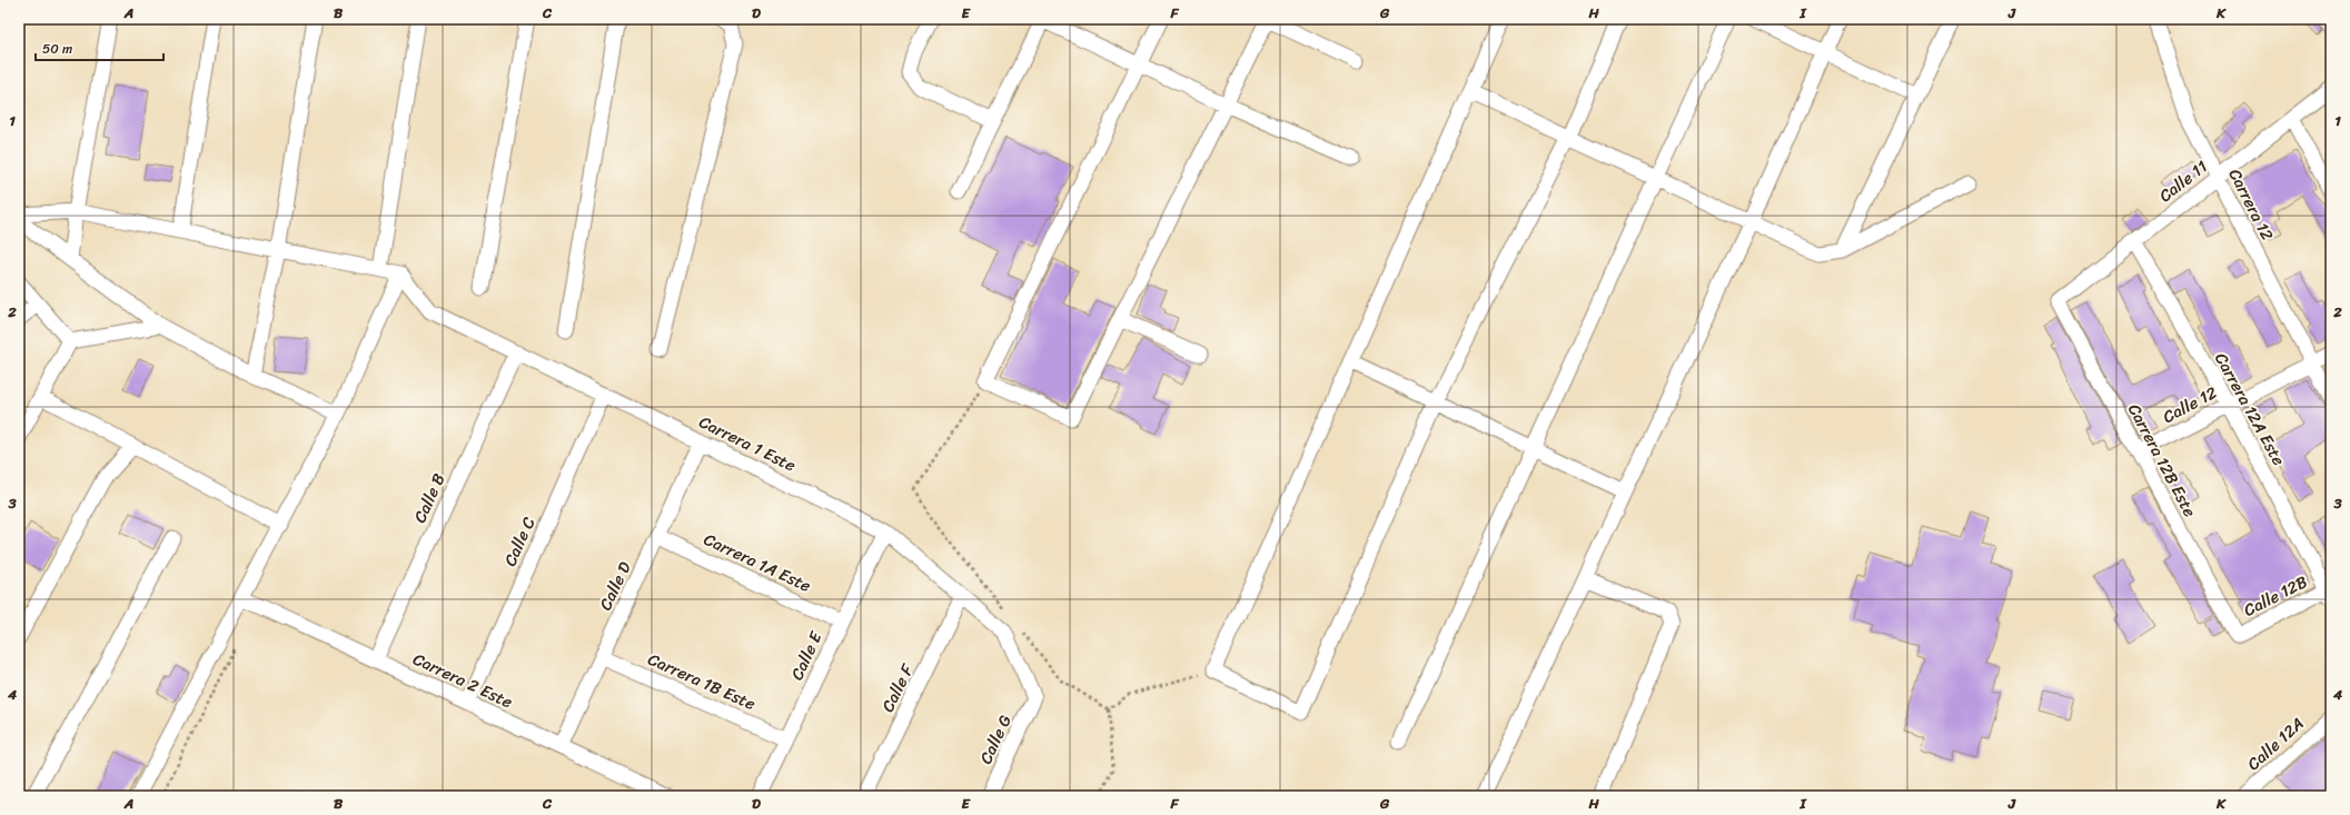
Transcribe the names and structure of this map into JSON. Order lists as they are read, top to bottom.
{
  "streets": {
    "street": [
      "Calle 11",
      "Carrera 12",
      "Calle 12",
      "Carrera 12A Este",
      "Carrera 1 Este",
      "Carrera 12B Este",
      "Calle B",
      "Calle C",
      "Carrera 1A Este",
      "Calle D",
      "Calle 12B",
      "Calle E",
      "Carrera 2 Este",
      "Carrera 1B Este",
      "Calle F",
      "Calle G",
      "Calle 12A"
    ]
  },
  "crossings": [
    ["Calle 11", "Carrera 12"],
    ["Calle 11", "Carrera 12A Este"],
    ["Calle 11", "Carrera 12B Este"],
    ["Carrera 12", "Calle 12"],
    ["Calle 12", "Carrera 12A Este"],
    ["Calle 12", "Carrera 12B Este"],
    ["Carrera 12A Este", "Calle 12B"],
    ["Carrera 1 Este", "Calle B"],
    ["Carrera 1 Este", "Calle C"],
    ["Carrera 1 Este", "Calle D"],
    ["Carrera 1 Este", "Calle E"],
    ["Carrera 1 Este", "Calle F"],
    ["Carrera 1 Este", "Calle G"],
    ["Carrera 12B Este", "Calle 12B"],
    ["Calle B", "Carrera 2 Este"],
    ["Calle C", "Carrera 2 Este"],
    ["Carrera 1A Este", "Calle D"],
    ["Carrera 1A Este", "Calle E"],
    ["Calle D", "Carrera 2 Este"],
    ["Calle D", "Carrera 1B Este"],
    ["Calle E", "Carrera 1B Este"]
  ],
  "scale_bar": "50 m",
  "grid": {
    "columns": [
      "A",
      "B",
      "C",
      "D",
      "E",
      "F",
      "G",
      "H",
      "I",
      "J",
      "K"
    ],
    "rows": [
      "1",
      "2",
      "3",
      "4"
    ]
  }
}
